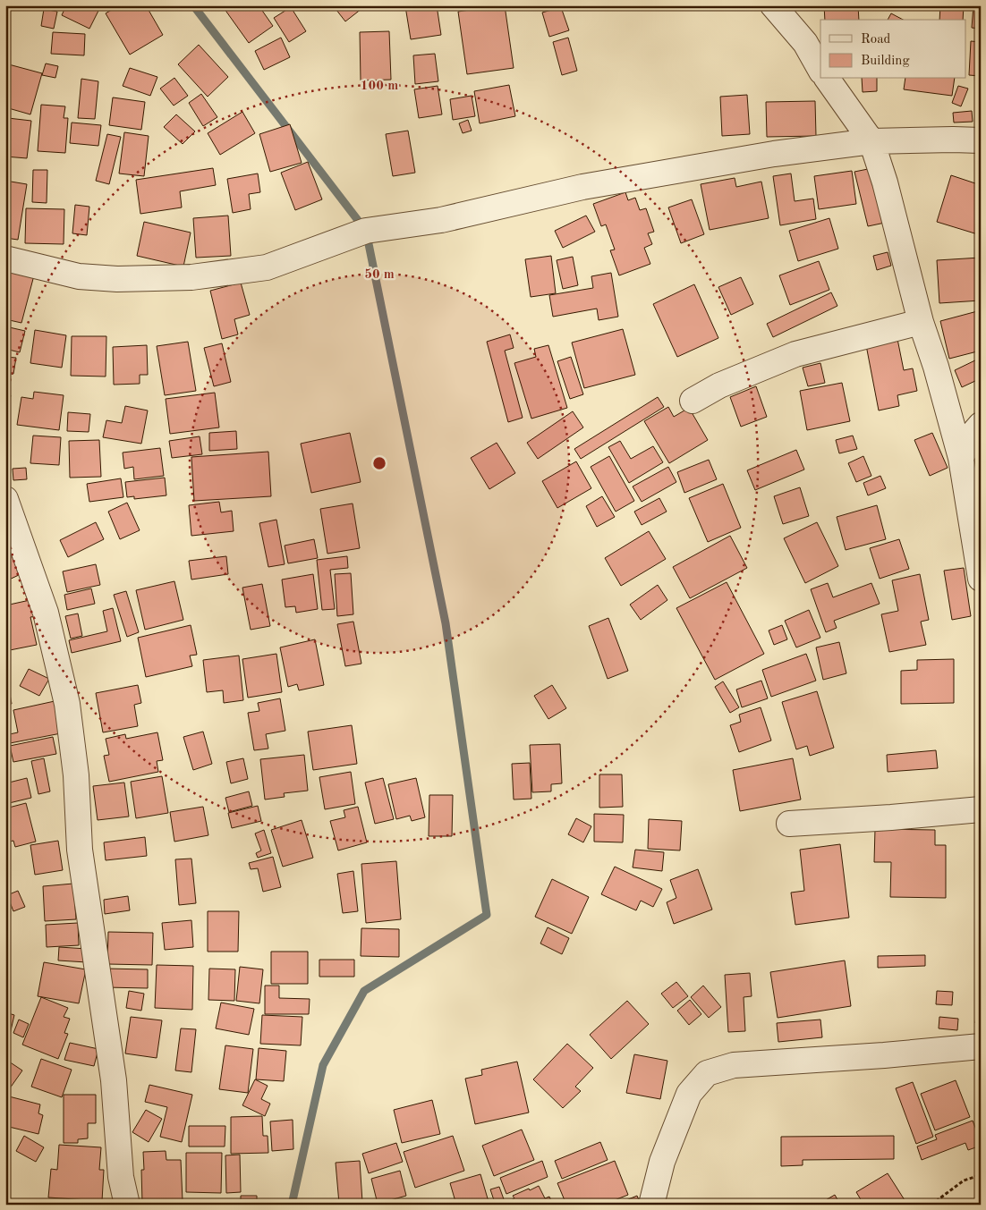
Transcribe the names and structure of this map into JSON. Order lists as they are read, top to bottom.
{
  "legend": ["Road", "Building"],
  "rings": ["100 m", "50 m"]
}
